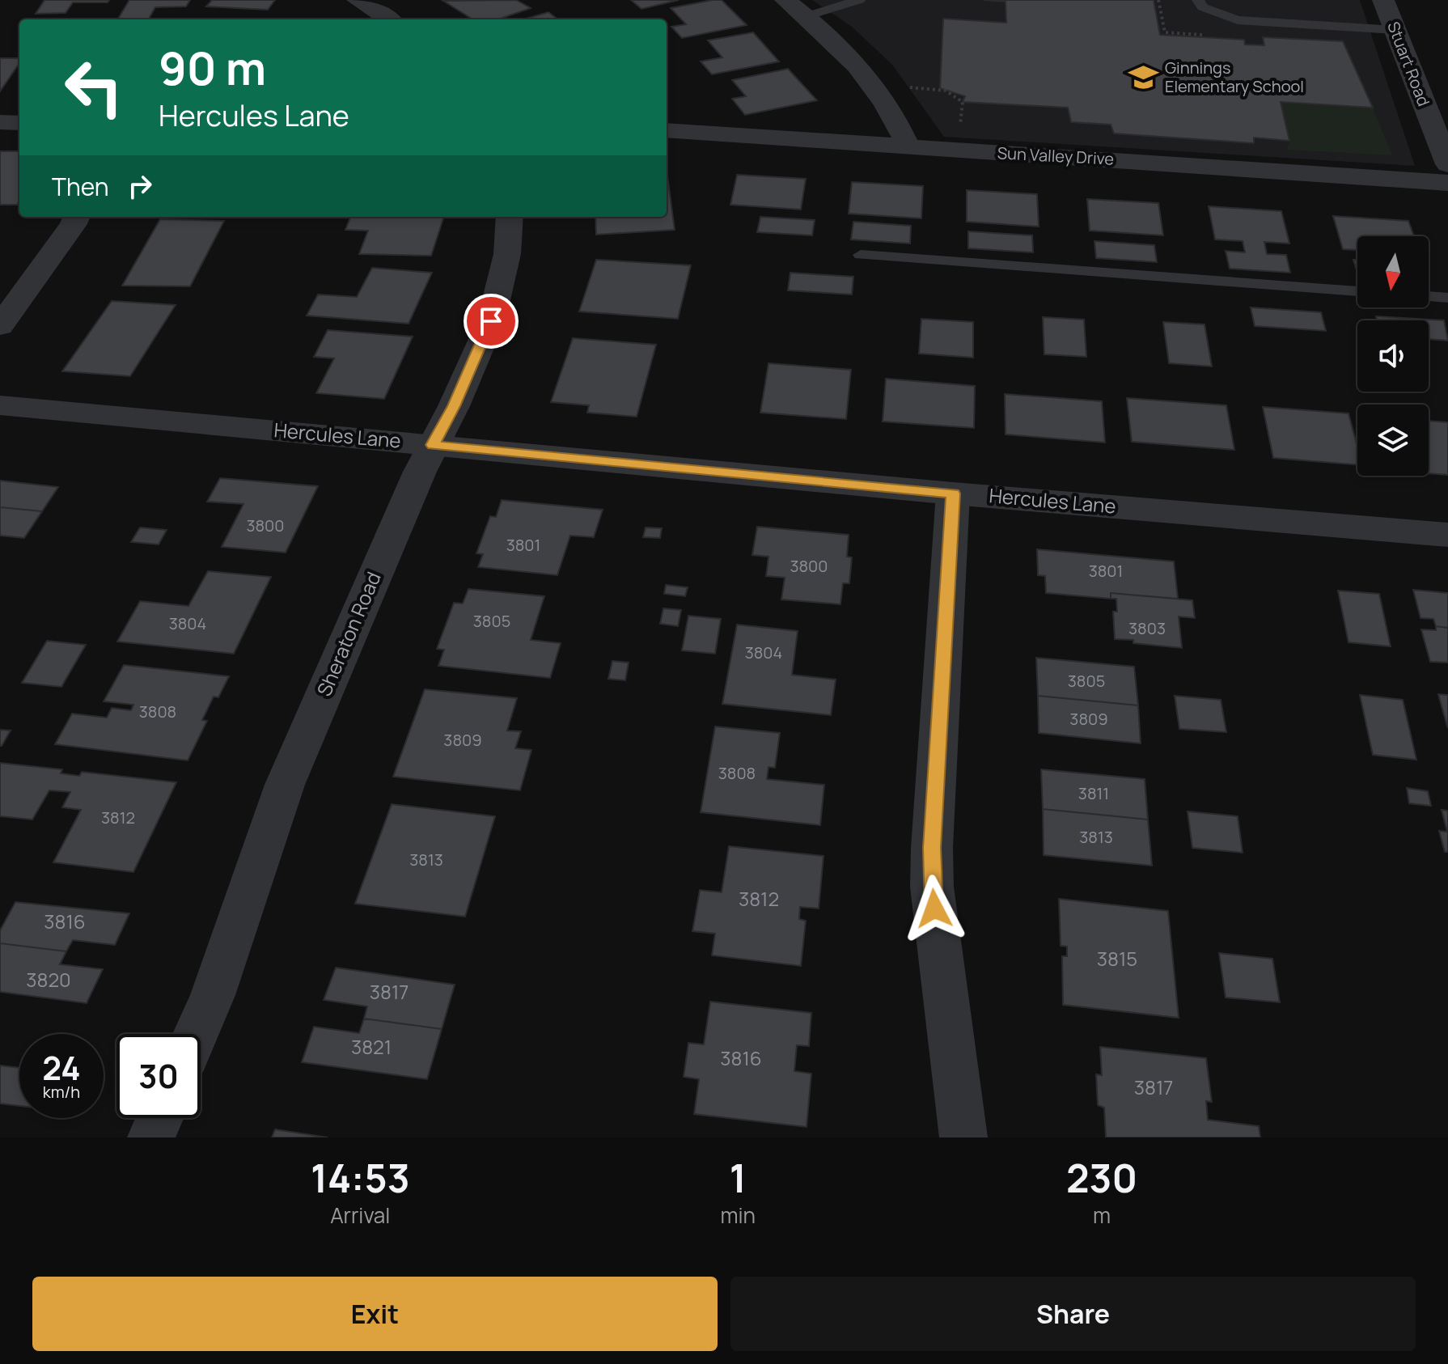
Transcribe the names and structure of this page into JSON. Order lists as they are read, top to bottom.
{
  "streets": {
    "street": [
      "Stuart Road",
      "Sun Valley Drive",
      "Hercules Lane",
      "Sheraton Road"
    ]
  },
  "crossings": [
    ["Hercules Lane", "Sheraton Road"]
  ],
  "places": {
    "school or university": ["Ginnings Elementary School"]
  },
  "house_numbers": [
    "3800",
    "3801",
    "3800",
    "3801",
    "3805",
    "3804",
    "3803",
    "3804",
    "3805",
    "3808",
    "3809",
    "3809",
    "3808",
    "3811",
    "3812",
    "3813",
    "3813",
    "3812",
    "3816",
    "3815",
    "3820",
    "3817",
    "3821",
    "3816",
    "3817"
  ],
  "north": "bottom",
  "page": {
    "turn": ["90 m", "Hercules Lane"],
    "then": "Then",
    "speed": "24 km/h",
    "limit": "30",
    "eta": [
      "14:53",
      "Arrival",
      "1",
      "min",
      "230",
      "m"
    ],
    "buttons": ["Exit", "Share"]
  }
}
